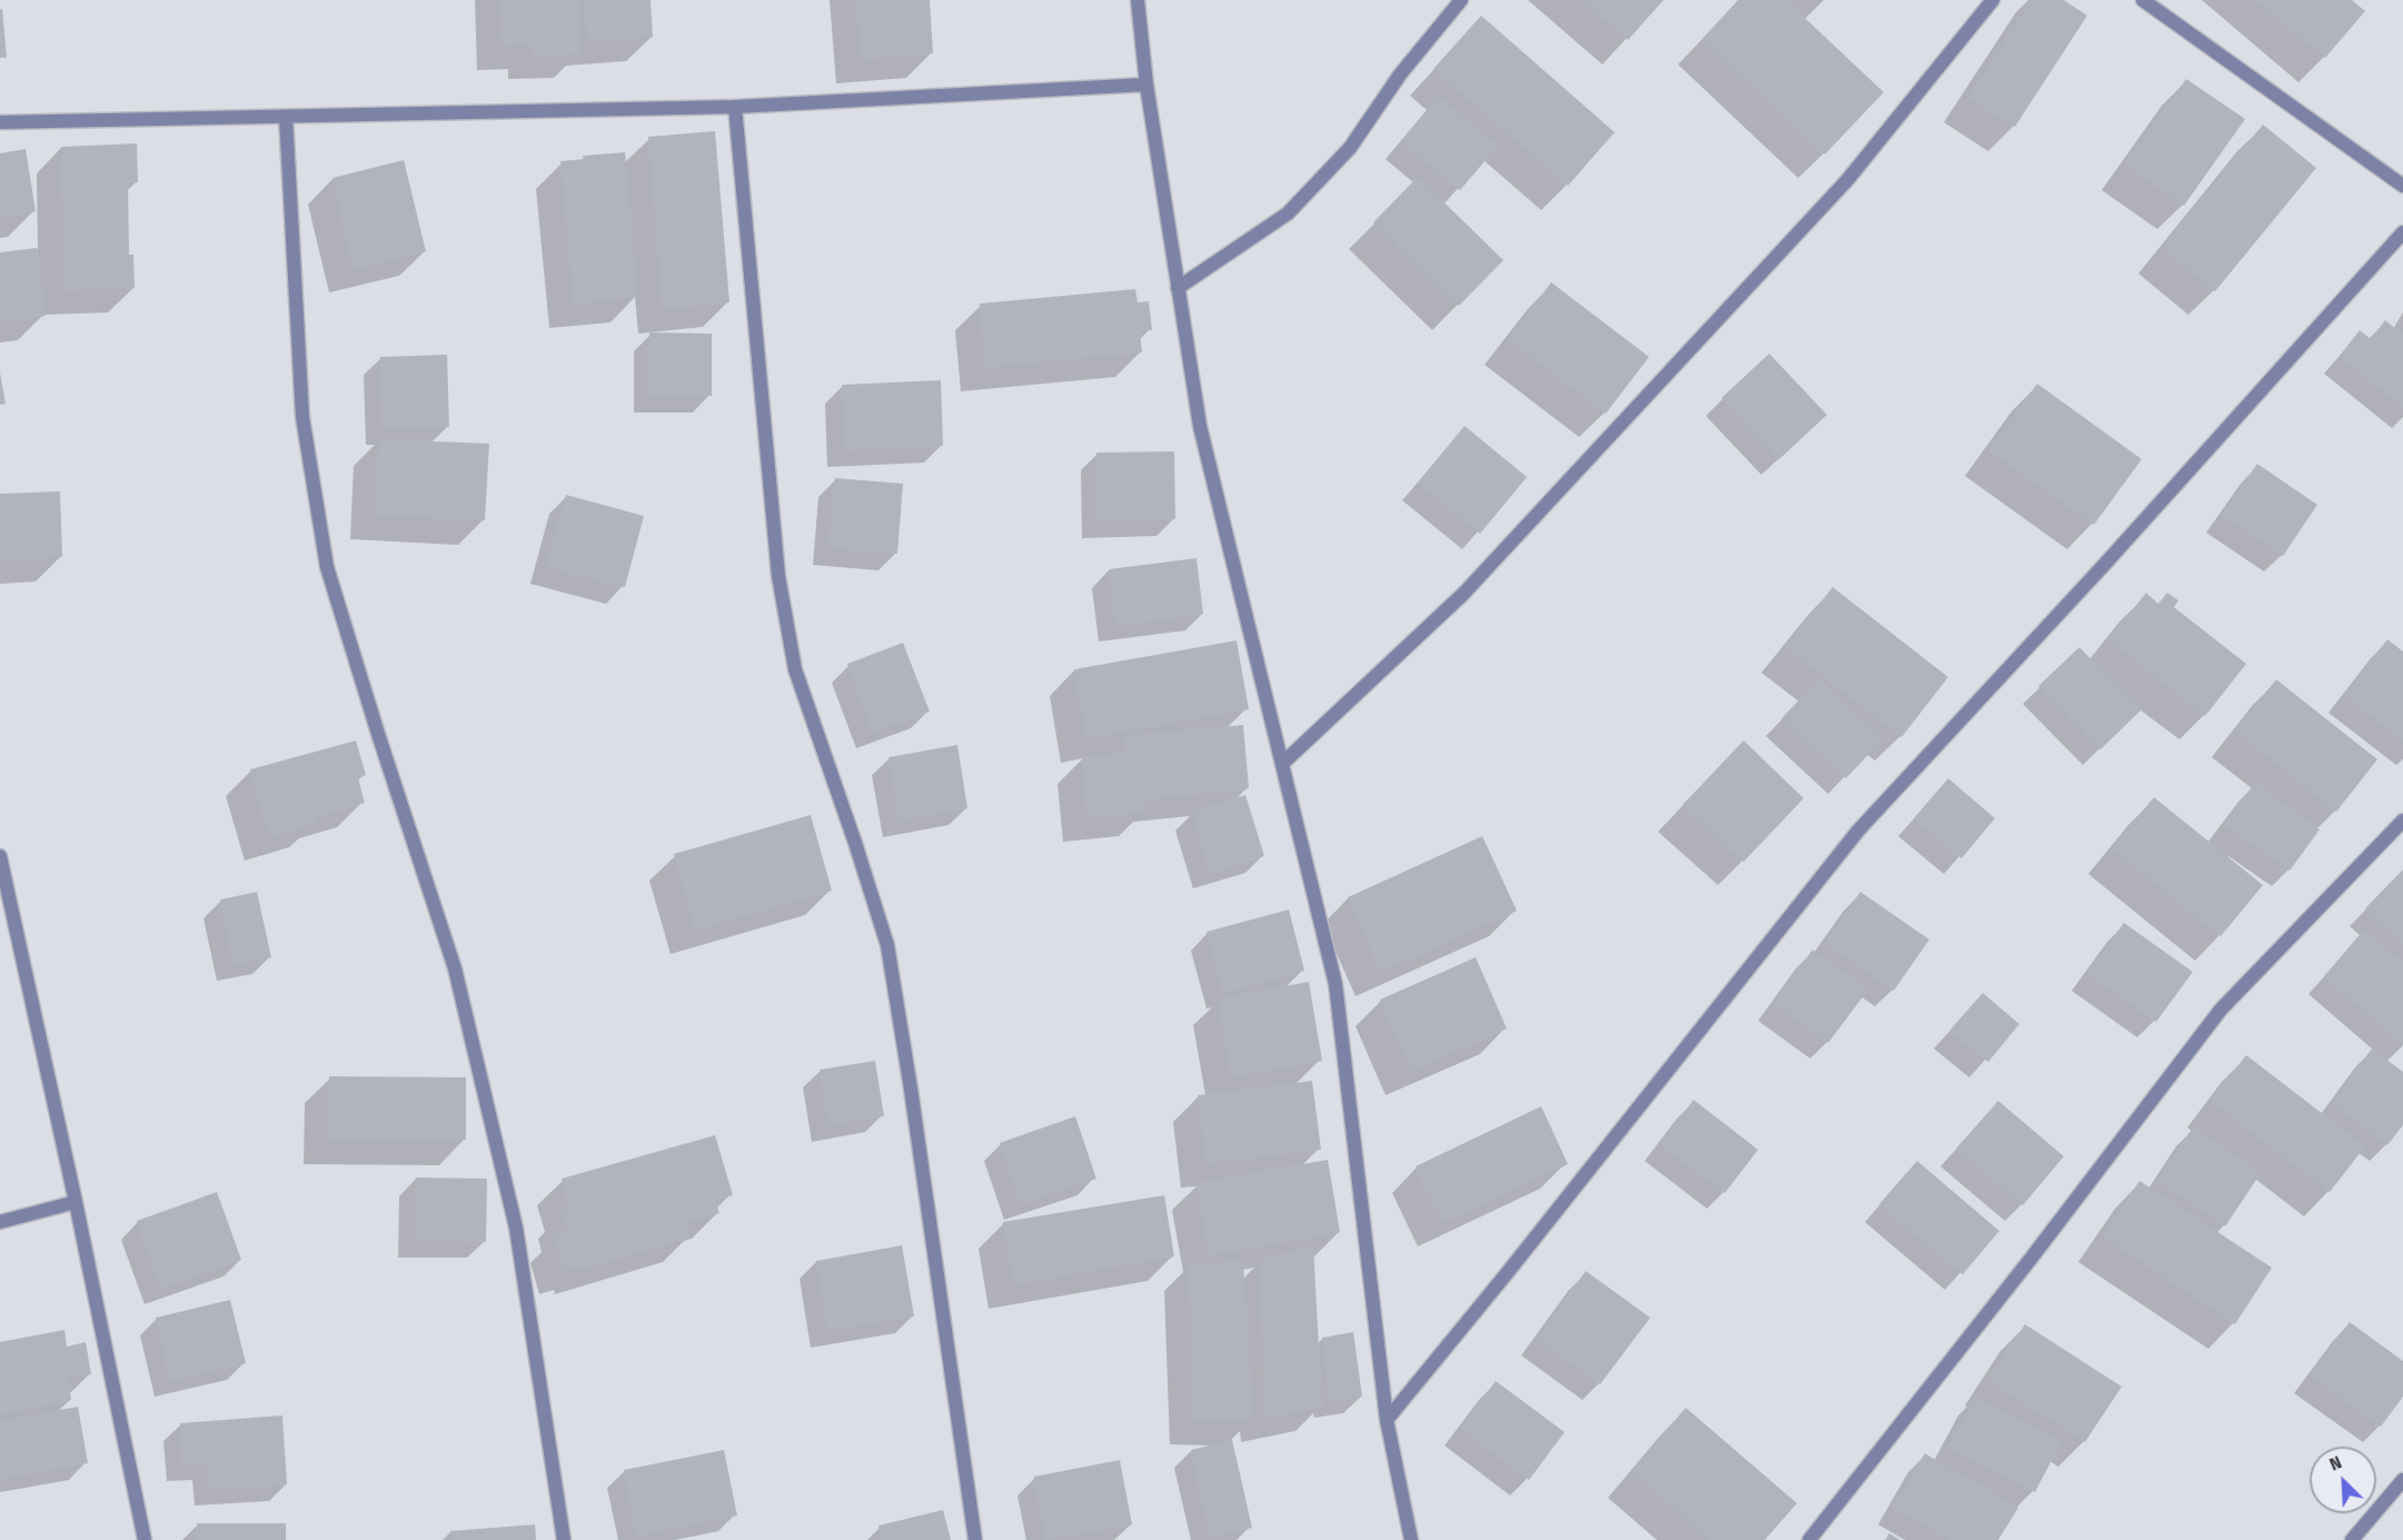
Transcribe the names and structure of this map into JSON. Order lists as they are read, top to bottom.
{
  "north": "top left"
}
